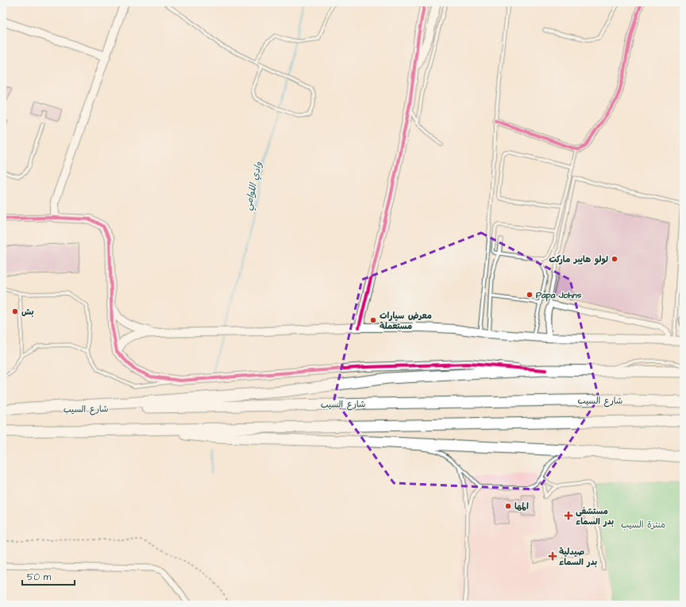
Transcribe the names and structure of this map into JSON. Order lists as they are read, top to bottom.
{
  "streets": {
    "highway": ["شارع السيب"]
  },
  "water": ["وادي اللوامي"],
  "parks": ["منتزة السيب"],
  "places": {
    "other": [
      "لولو هايبر ماركت",
      "Papa Johns",
      "بش",
      "معرض سيارات مستعملة",
      "المها"
    ],
    "health": ["مستشفى بدر السماء", "صيدلية بدر السماء"]
  },
  "scale_bar": "50 m"
}
